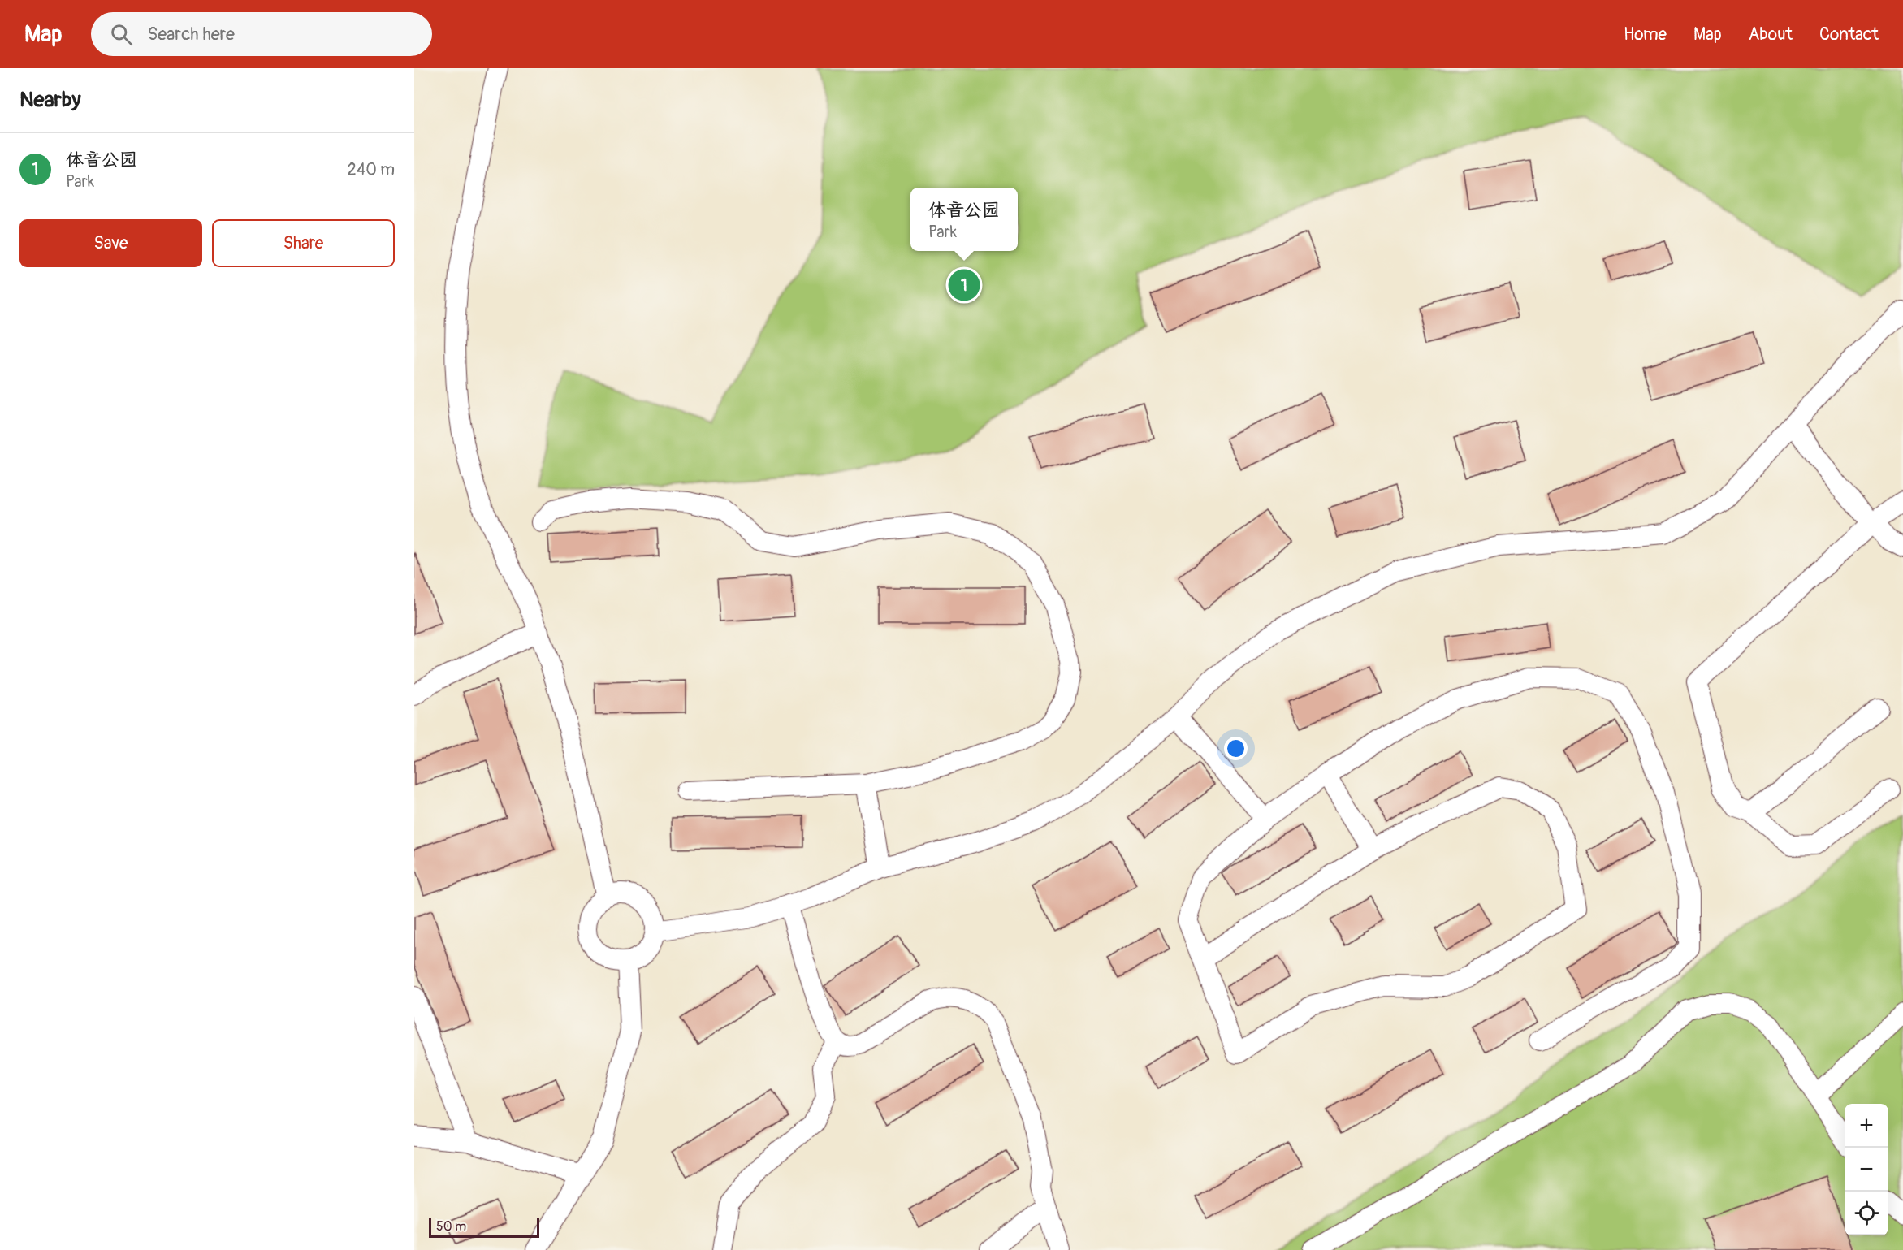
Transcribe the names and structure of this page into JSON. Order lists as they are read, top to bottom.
{
  "scale_bar": "50 m",
  "page": {
    "header": "Map",
    "search": "Search here",
    "nav": [
      "Home",
      "Map",
      "About",
      "Contact"
    ],
    "heading": "Nearby",
    "list": [
      {
        "mark": "1",
        "name": "体音公园",
        "note": "Park",
        "value": "240 m"
      }
    ],
    "popup": ["体音公园", "Park"],
    "buttons": ["Save", "Share"],
    "pins": "1",
    "map_buttons": ["+", "−"],
    "scale": "50 m"
  }
}
